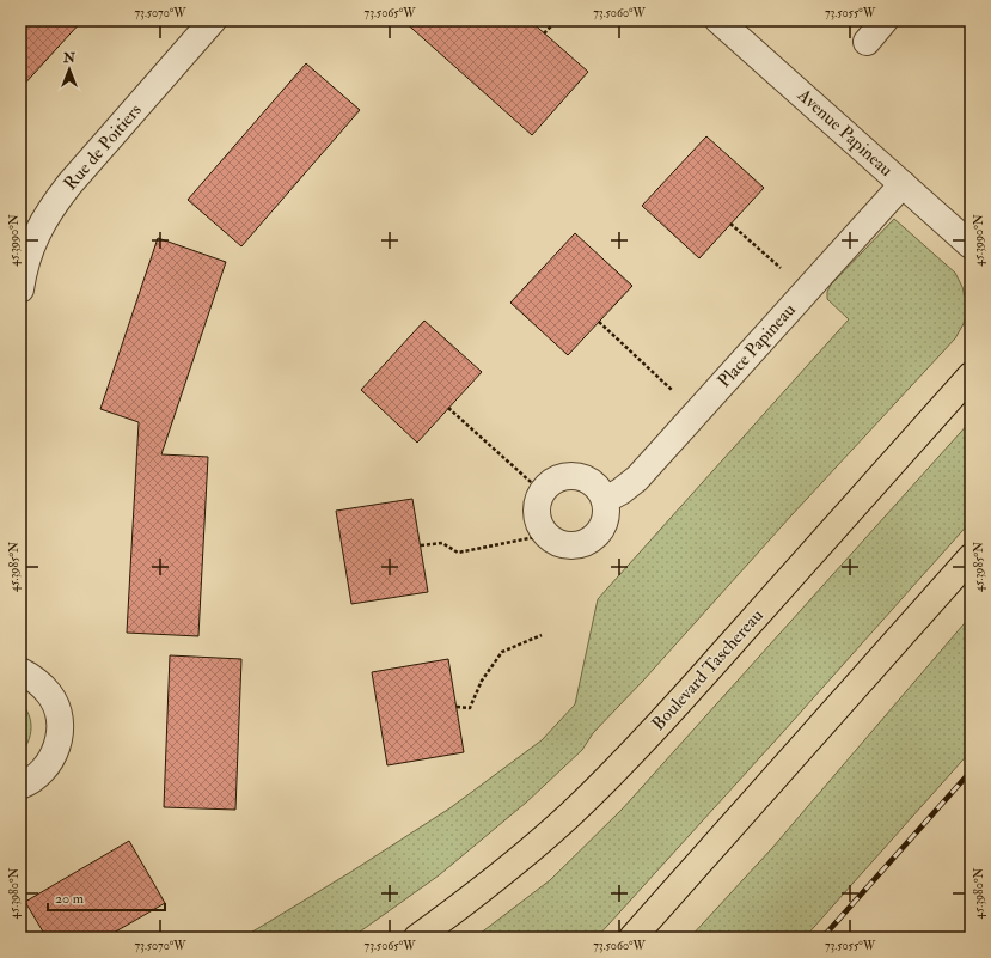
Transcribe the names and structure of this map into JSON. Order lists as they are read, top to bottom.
{
  "streets": {
    "main road": ["Boulevard Taschereau"],
    "street": ["Avenue Papineau", "Rue de Poitiers", "Place Papineau"]
  },
  "crossings": [
    ["Avenue Papineau", "Place Papineau"]
  ],
  "scale_bar": "20 m",
  "north": "top",
  "coordinates": [
    "73.5070°W",
    "73.5065°W",
    "73.5060°W",
    "73.5055°W",
    "45.3990°N",
    "45.3985°N",
    "45.3980°N"
  ]
}
